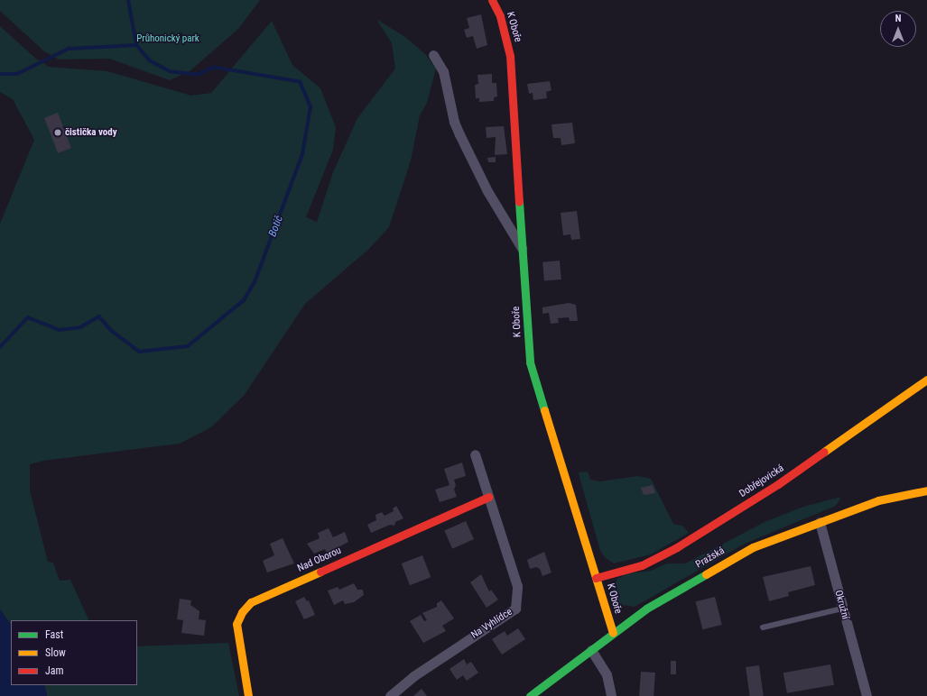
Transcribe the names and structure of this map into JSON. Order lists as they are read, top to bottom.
{
  "streets": {
    "street": [
      "K Oboře",
      "Dobřejovická",
      "Pražská",
      "Nad Oborou",
      "Okružní",
      "Na Vyhlídce"
    ]
  },
  "crossings": [
    ["K Oboře", "Dobřejovická"],
    ["K Oboře", "Pražská"],
    ["Pražská", "Okružní"],
    ["Nad Oborou", "Na Vyhlídce"]
  ],
  "water": ["Botič"],
  "parks": ["Průhonický park"],
  "places": ["čistička vody"],
  "legend": ["Fast", "Slow", "Jam"],
  "north": "top"
}
